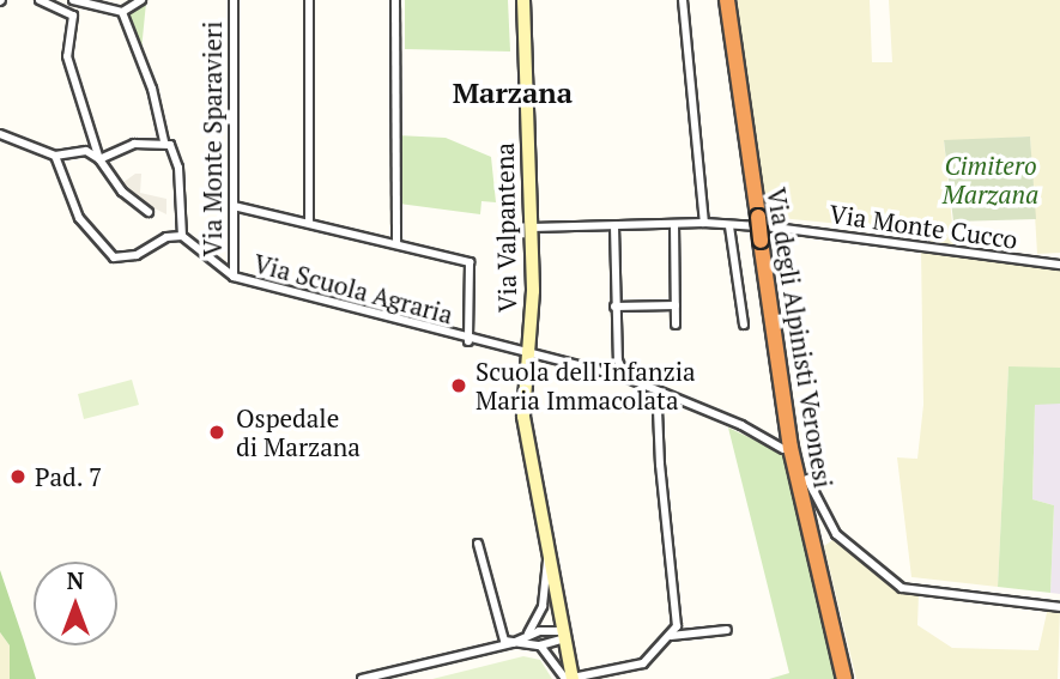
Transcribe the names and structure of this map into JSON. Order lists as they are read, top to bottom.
{
  "streets": {
    "highway": ["Via degli Alpinisti Veronesi"],
    "street": [
      "Via Monte Sparavieri",
      "Via Monte Cucco",
      "Via Valpantena",
      "Via Scuola Agraria"
    ]
  },
  "crossings": [
    ["Via Monte Sparavieri", "Via Scuola Agraria"],
    ["Via Monte Cucco", "Via Valpantena"],
    ["Via Valpantena", "Via Scuola Agraria"]
  ],
  "districts": ["Marzana"],
  "parks": ["Cimitero Marzana"],
  "places": ["Scuola dell'Infanzia Maria Immacolata", "Ospedale di Marzana", "Pad. 7"],
  "north": "top"
}
